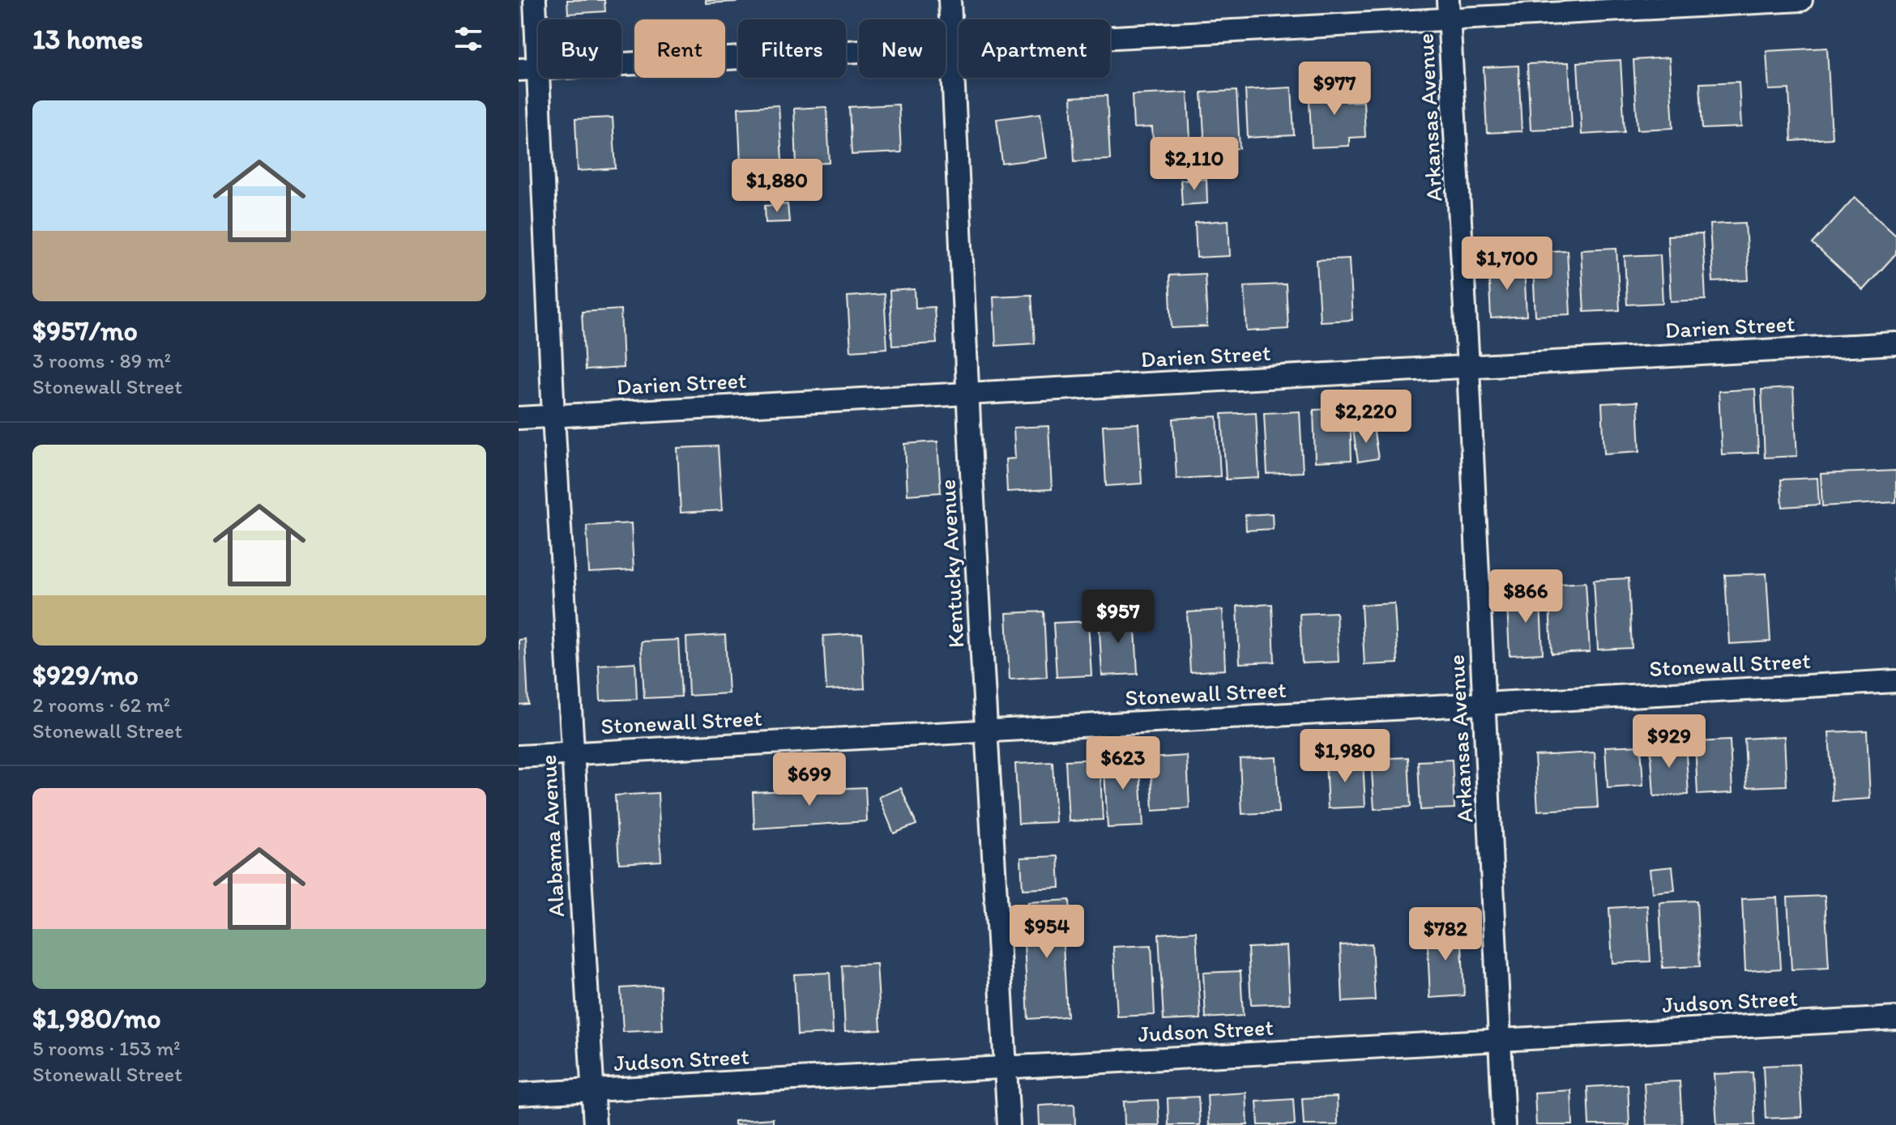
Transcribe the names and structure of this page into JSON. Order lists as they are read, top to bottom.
{
  "streets": {
    "street": [
      "Arkansas Avenue",
      "Darien Street",
      "Kentucky Avenue",
      "Stonewall Street",
      "Alabama Avenue",
      "Judson Street"
    ]
  },
  "crossings": [
    ["Arkansas Avenue", "Darien Street"],
    ["Arkansas Avenue", "Stonewall Street"],
    ["Arkansas Avenue", "Judson Street"],
    ["Darien Street", "Kentucky Avenue"],
    ["Darien Street", "Alabama Avenue"],
    ["Kentucky Avenue", "Stonewall Street"],
    ["Kentucky Avenue", "Judson Street"],
    ["Stonewall Street", "Alabama Avenue"],
    ["Alabama Avenue", "Judson Street"]
  ],
  "page": {
    "heading": "13 homes",
    "chip": [
      "Buy",
      "Rent",
      "Filters",
      "New",
      "Apartment"
    ],
    "price": [
      "$977",
      "$2,110",
      "$1,880",
      "$1,700",
      "$2,220",
      "$866",
      "$957",
      "$929",
      "$1,980",
      "$623",
      "$699",
      "$954",
      "$782"
    ],
    "list": [
      {
        "name": "$957/mo",
        "note": "3 rooms · 89 m² · Stonewall Street"
      },
      {
        "name": "$929/mo",
        "note": "2 rooms · 62 m² · Stonewall Street"
      },
      {
        "name": "$1,980/mo",
        "note": "5 rooms · 153 m² · Stonewall Street"
      }
    ]
  }
}
